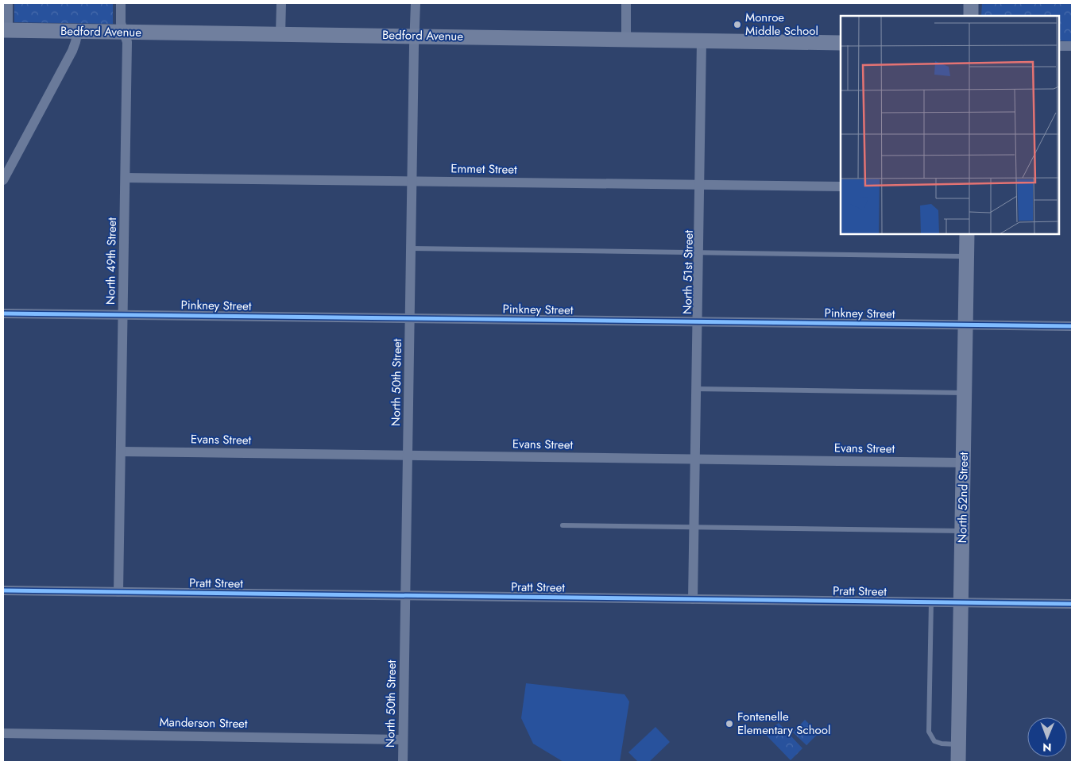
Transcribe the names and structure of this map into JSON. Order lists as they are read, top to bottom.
{
  "streets": {
    "street": [
      "Bedford Avenue",
      "Emmet Street",
      "North 49th Street",
      "North 51st Street",
      "Pinkney Street",
      "North 50th Street",
      "Evans Street",
      "North 52nd Street",
      "Pratt Street",
      "Manderson Street"
    ]
  },
  "crossings": [
    ["Bedford Avenue", "North 49th Street"],
    ["Bedford Avenue", "North 51st Street"],
    ["Bedford Avenue", "North 50th Street"],
    ["Emmet Street", "North 49th Street"],
    ["Emmet Street", "North 51st Street"],
    ["Emmet Street", "North 50th Street"],
    ["North 49th Street", "Pinkney Street"],
    ["North 49th Street", "Evans Street"],
    ["North 49th Street", "Pratt Street"],
    ["North 51st Street", "Pinkney Street"],
    ["North 51st Street", "Evans Street"],
    ["North 51st Street", "Pratt Street"],
    ["Pinkney Street", "North 50th Street"],
    ["Pinkney Street", "North 52nd Street"],
    ["North 50th Street", "Evans Street"],
    ["North 50th Street", "Pratt Street"],
    ["North 50th Street", "Manderson Street"],
    ["Evans Street", "North 52nd Street"],
    ["North 52nd Street", "Pratt Street"]
  ],
  "places": ["Monroe Middle School", "Fontenelle Elementary School"],
  "north": "bottom"
}
